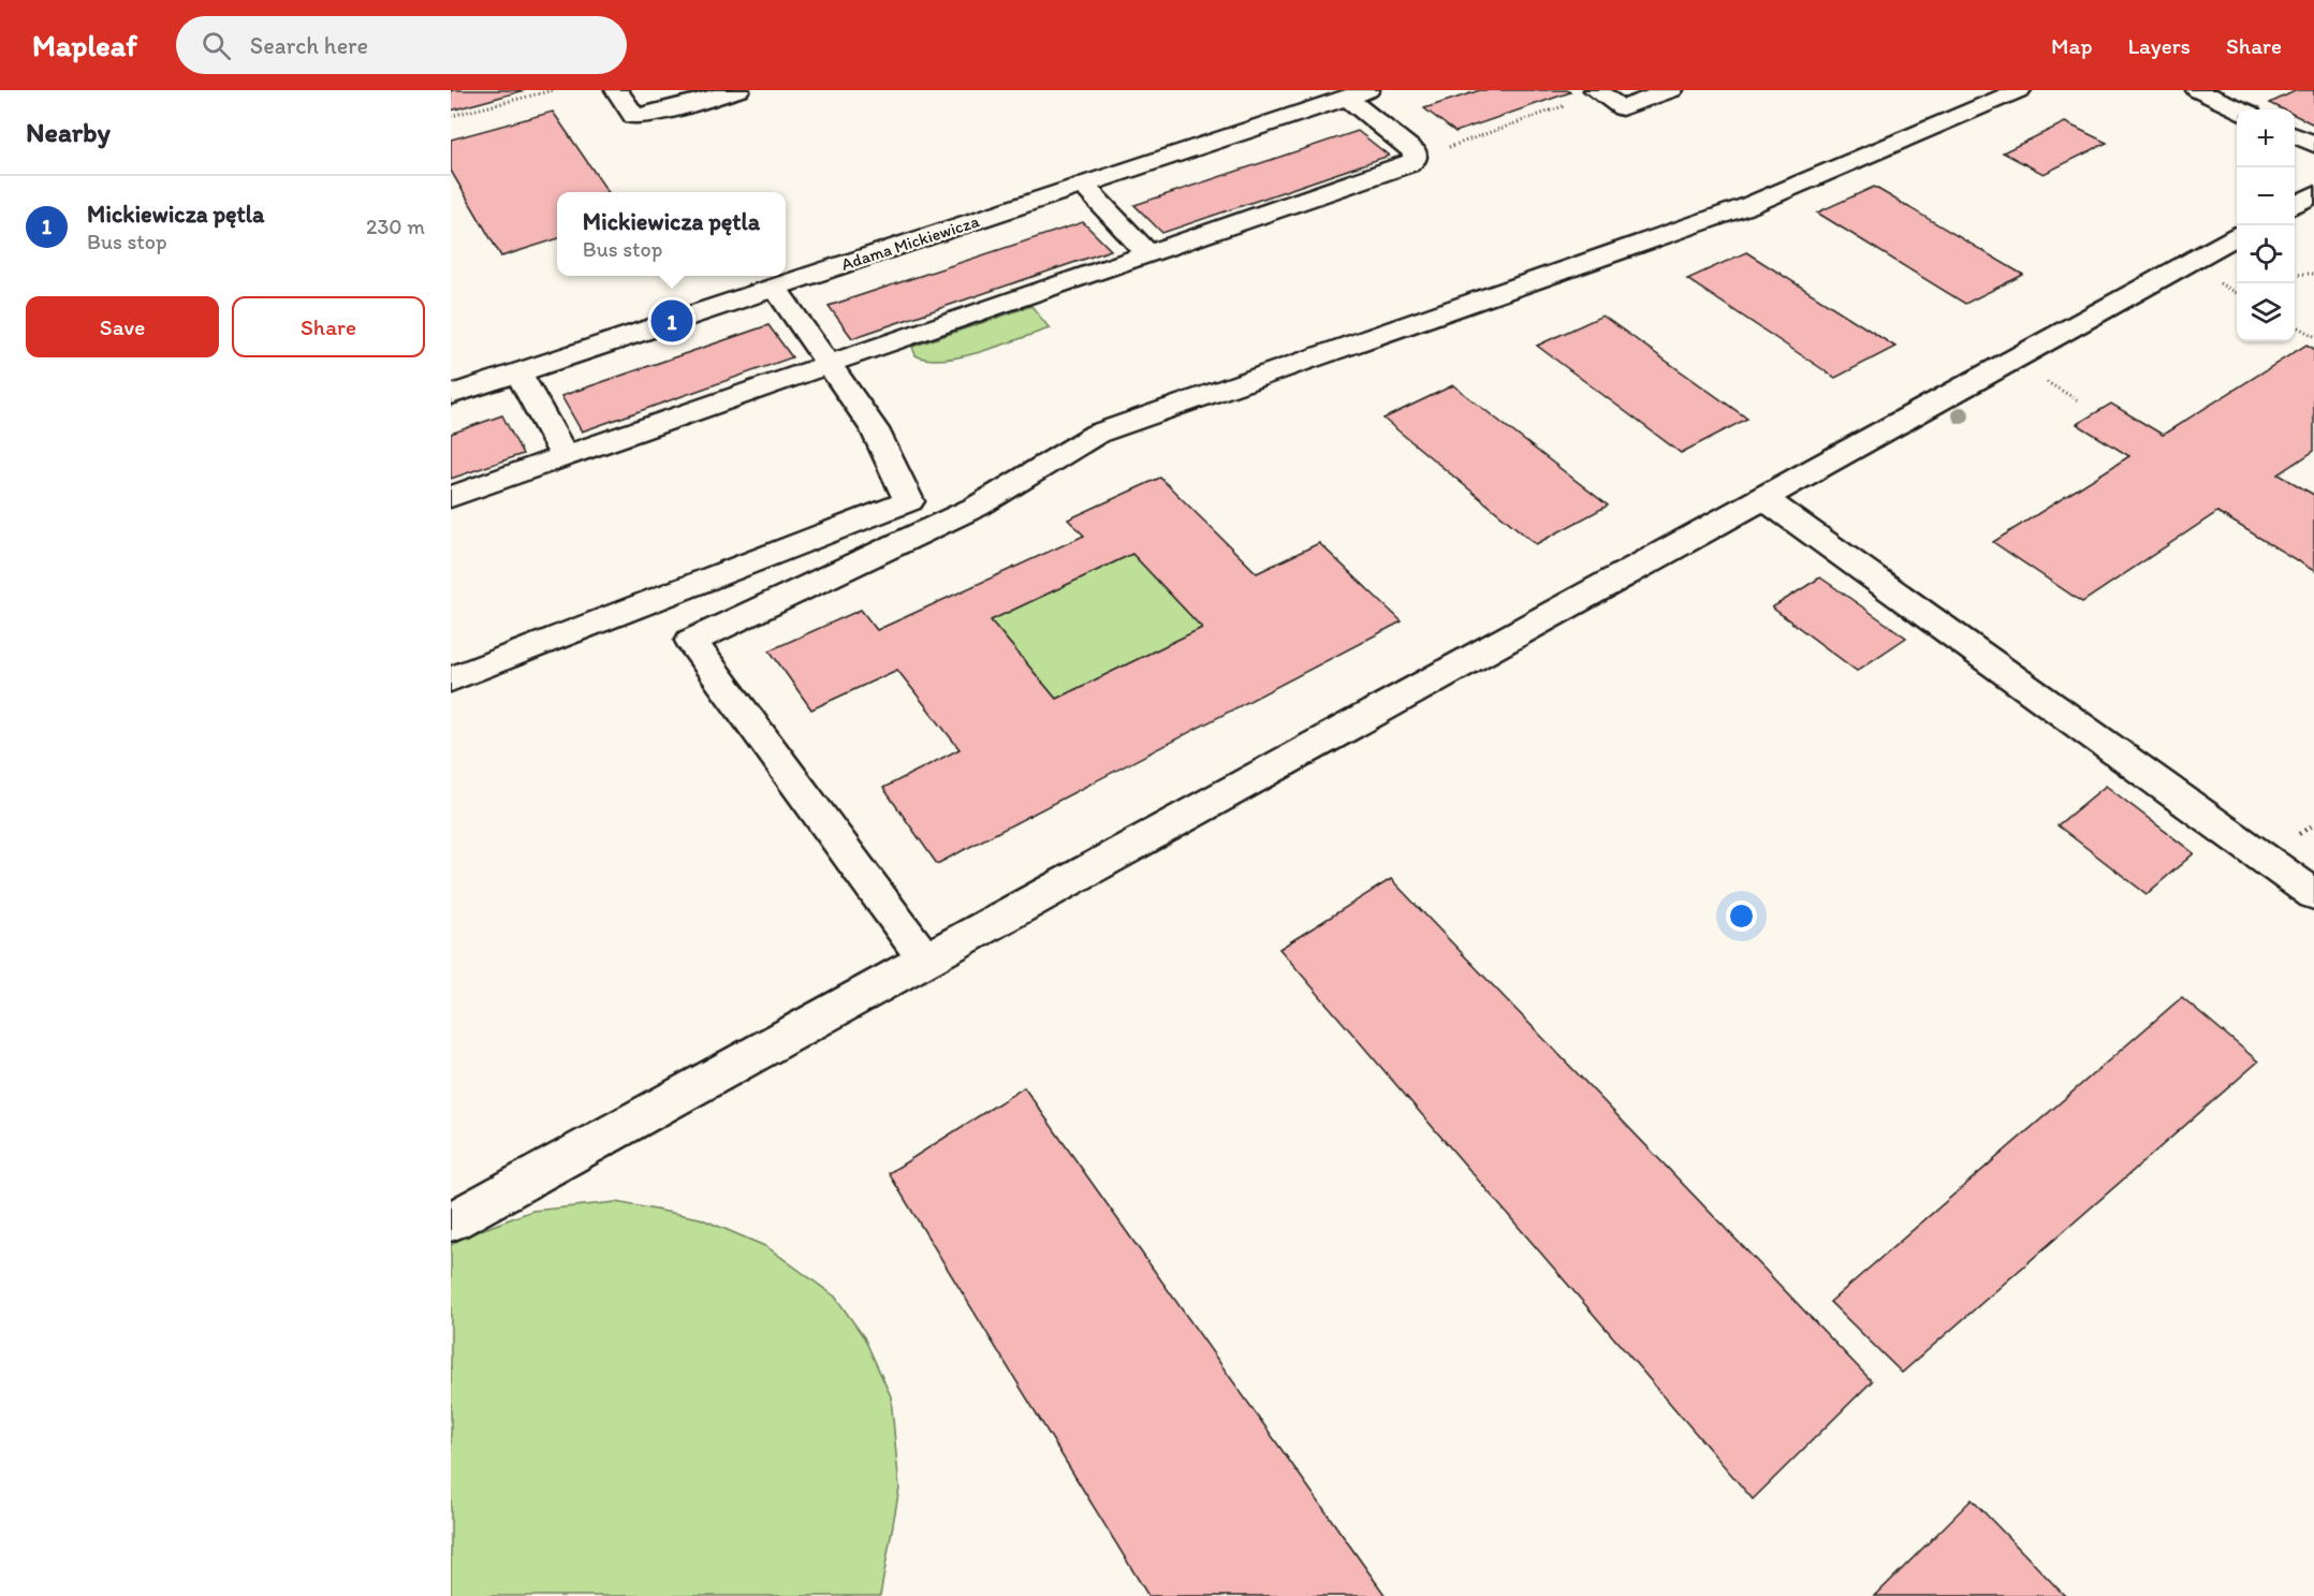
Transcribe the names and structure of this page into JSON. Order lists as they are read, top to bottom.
{
  "streets": {
    "street": ["Adama Mickiewicza"]
  },
  "page": {
    "header": "Mapleaf",
    "search": "Search here",
    "nav": ["Map", "Layers", "Share"],
    "heading": "Nearby",
    "map_buttons": ["+", "−"],
    "list": [
      {
        "mark": "1",
        "name": "Mickiewicza pętla",
        "note": "Bus stop",
        "value": "230 m"
      }
    ],
    "popup": ["Mickiewicza pętla", "Bus stop"],
    "buttons": ["Save", "Share"],
    "pins": "1"
  }
}
